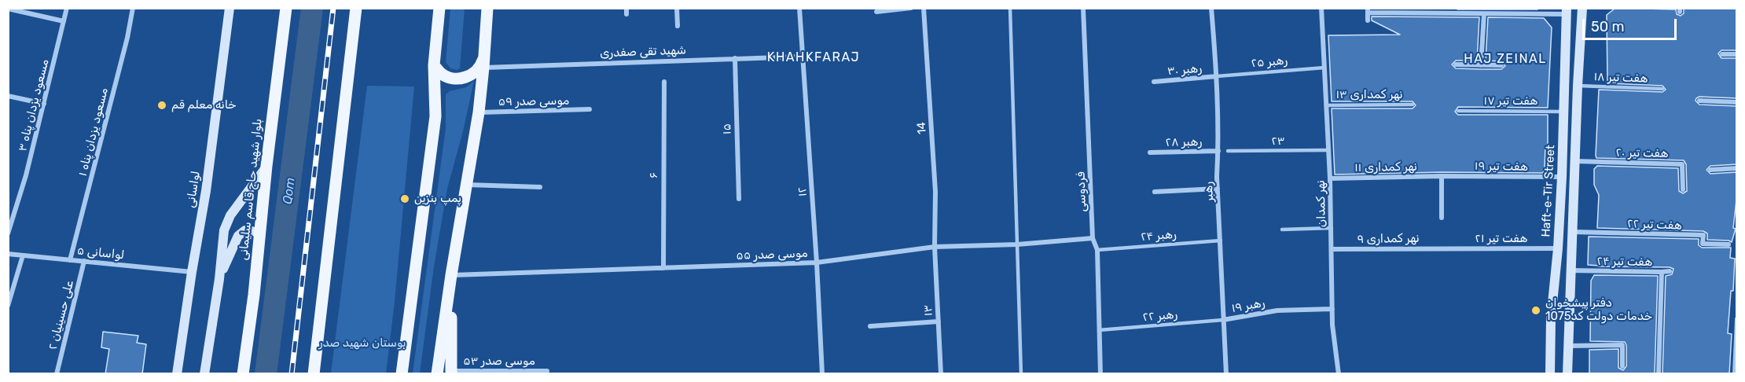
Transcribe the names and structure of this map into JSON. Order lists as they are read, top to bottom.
{
  "streets": {
    "main road": ["لواسانی", "بلوار شهید حاج قاسم سلیمانی", "Haft-e-Tir Street"],
    "street": [
      "شهید تقی صفدری",
      "رهبر ۳۰",
      "موسی صدر ۵۹",
      "۳ مسعود یزدان پناه",
      "14",
      "۱۵",
      "۱ مسعود یزدان پناه",
      "رهبر ۲۸",
      "هفت تیر ۲۰",
      "هفت تیر ۱۹",
      "نهر کمداری ۱۱",
      "۶",
      "۱۲",
      "فردوسی",
      "رهبر",
      "نهر کمدان",
      "هفت تیر ۲۲",
      "نهر کمداری ۹",
      "هفت تیر ۲۱",
      "لواسانی ۵",
      "موسی صدر ۵۵",
      "هفت تیر ۲۴",
      "رهبر ۱۹",
      "۱۳",
      "۲ علی حسینیان",
      "موسی صدر ۵۳"
    ],
    "lane": [
      "رهبر ۲۵",
      "هفت تیر ۱۸",
      "نهر کمداری ۱۳",
      "هفت تیر ۱۷",
      "۲۳",
      "رهبر ۲۴",
      "رهبر ۲۲"
    ]
  },
  "crossings": [
    ["شهید تقی صفدری", "۱۵"],
    ["شهید تقی صفدری", "۱۲"],
    ["رهبر ۲۵", "رهبر ۳۰"],
    ["رهبر ۲۵", "رهبر"],
    ["رهبر ۲۵", "نهر کمدان"],
    ["رهبر ۳۰", "رهبر"],
    ["نهر کمداری ۱۳", "نهر کمدان"],
    ["هفت تیر ۱۷", "Haft-e-Tir Street"],
    ["14", "موسی صدر ۵۵"],
    ["14", "۱۳"],
    ["۱ مسعود یزدان پناه", "لواسانی ۵"],
    ["۲۳", "نهر کمدان"],
    ["رهبر ۲۸", "رهبر"],
    ["هفت تیر ۱۹", "نهر کمداری ۱۱"],
    ["هفت تیر ۱۹", "Haft-e-Tir Street"],
    ["نهر کمداری ۱۱", "نهر کمدان"],
    ["۶", "موسی صدر ۵۵"],
    ["لواسانی", "لواسانی ۵"],
    ["Haft-e-Tir Street", "هفت تیر ۲۱"],
    ["۱۲", "موسی صدر ۵۵"],
    ["فردوسی", "رهبر ۲۴"],
    ["فردوسی", "موسی صدر ۵۵"],
    ["فردوسی", "رهبر ۲۲"],
    ["رهبر", "رهبر ۲۴"],
    ["رهبر", "رهبر ۱۹"],
    ["رهبر", "رهبر ۲۲"],
    ["نهر کمدان", "نهر کمداری ۹"],
    ["نهر کمدان", "رهبر ۱۹"],
    ["نهر کمداری ۹", "هفت تیر ۲۱"],
    ["لواسانی ۵", "۲ علی حسینیان"],
    ["موسی صدر ۵۵", "۱۳"],
    ["رهبر ۱۹", "رهبر ۲۲"]
  ],
  "districts": ["KHAHKFARAJ", "HAJ ZEINAL"],
  "water": ["Qom"],
  "parks": ["بوستان شهید صدر"],
  "places": ["خانه معلم قم", "پمپ بنزین", "دفتر پیشخوان خدمات دولت کد1075"],
  "scale_bar": "50 m"
}
